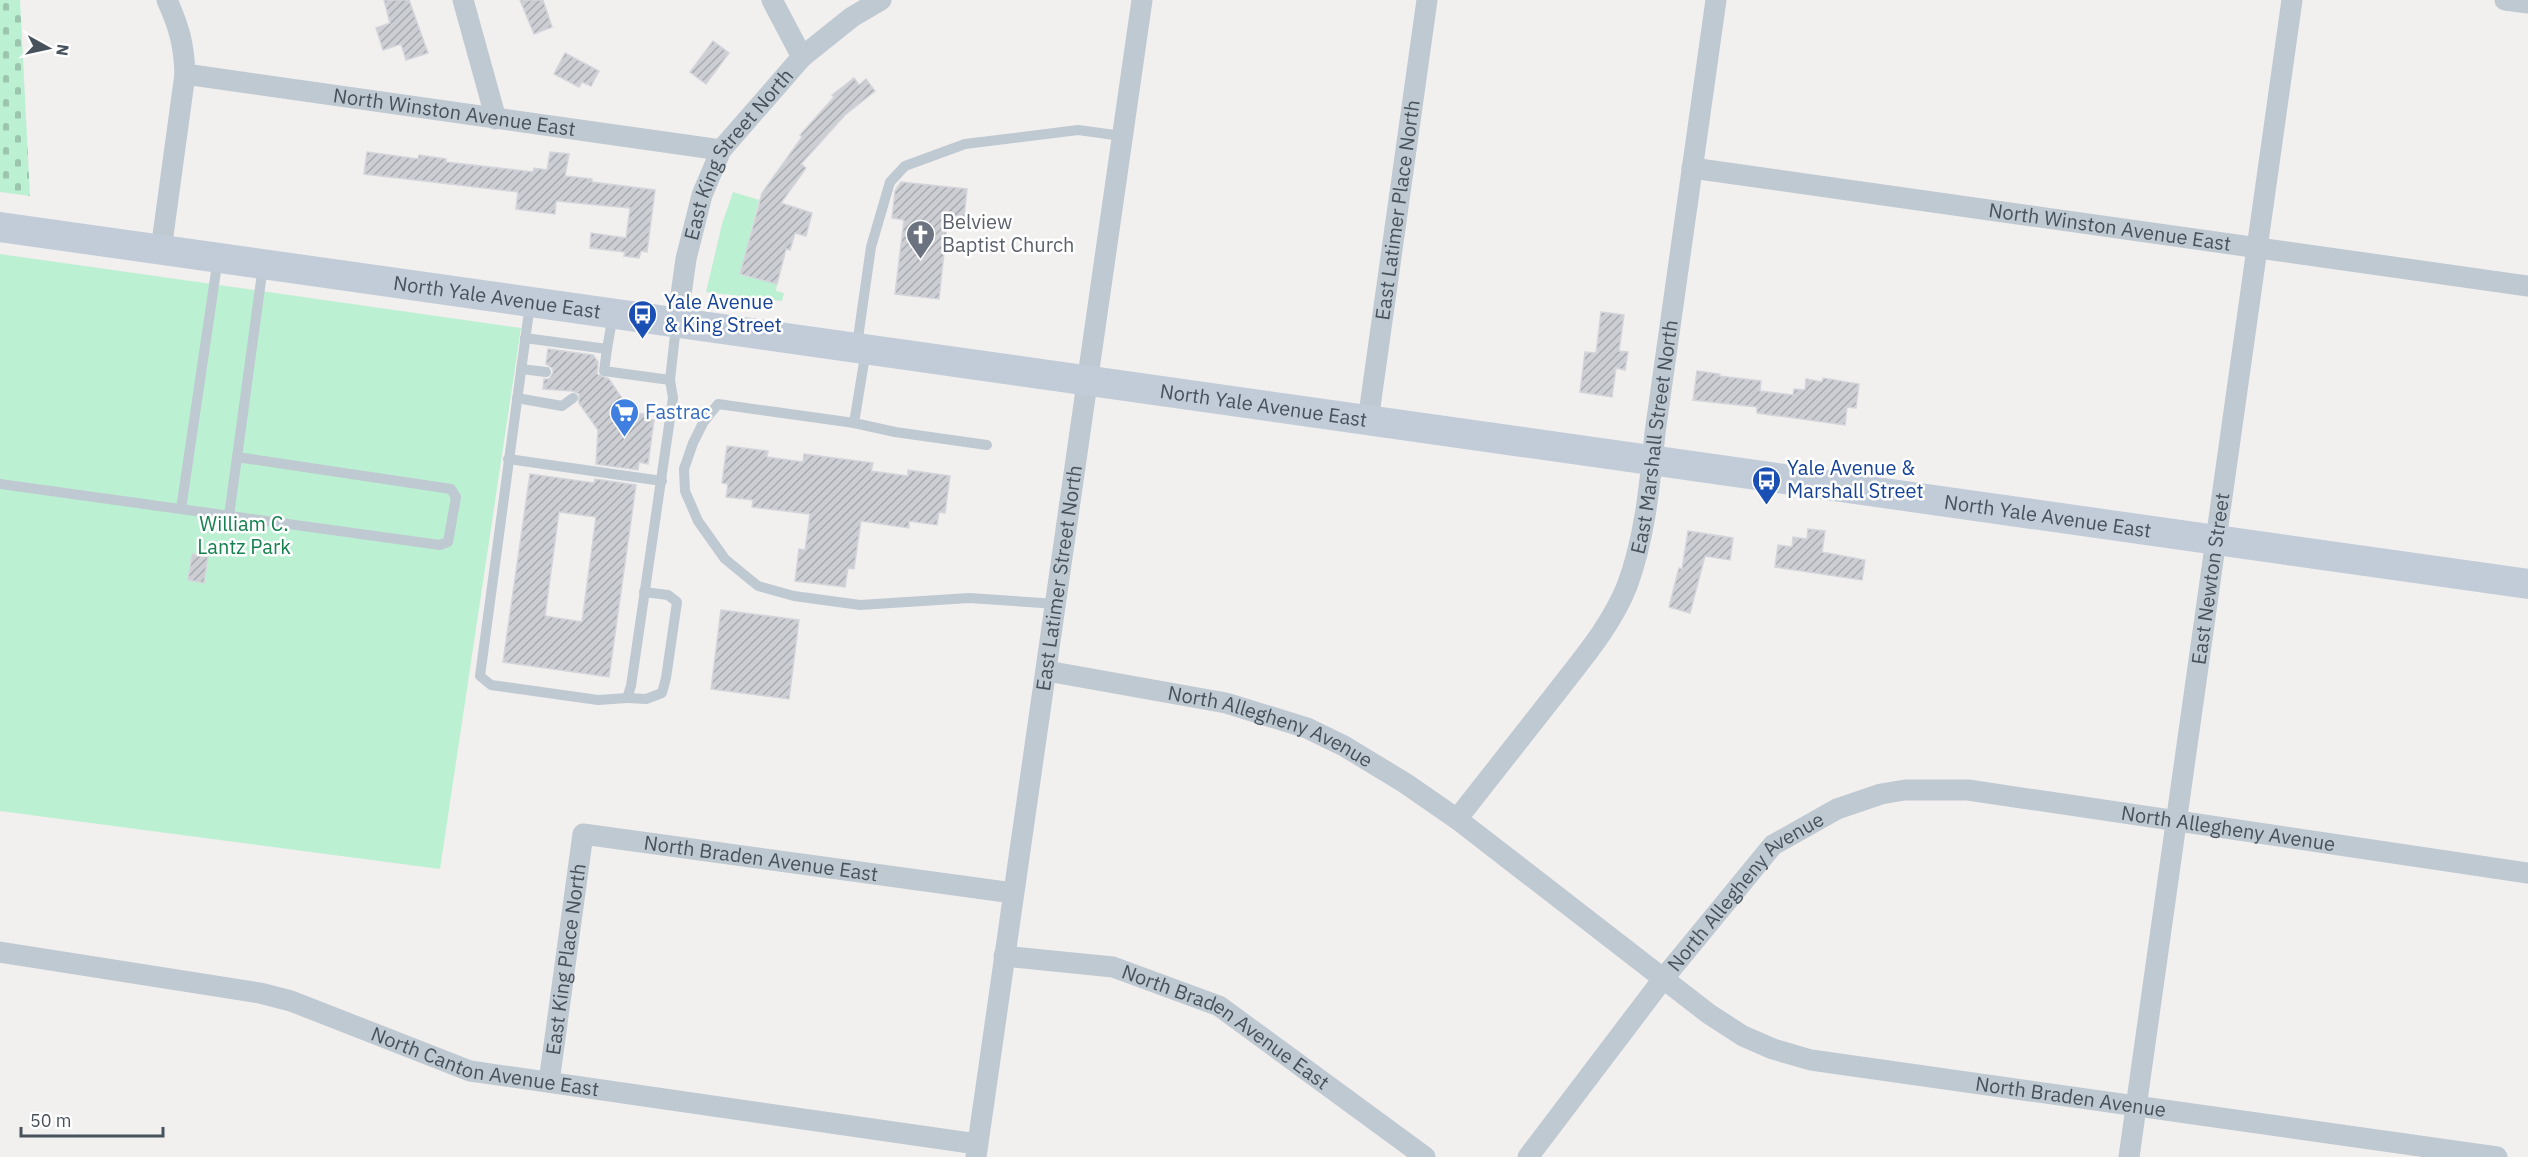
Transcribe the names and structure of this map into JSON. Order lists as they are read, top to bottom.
{
  "streets": {
    "main road": ["North Yale Avenue East"],
    "street": [
      "North Winston Avenue East",
      "East King Street North",
      "East Latimer Place North",
      "East Marshall Street North",
      "East Latimer Street North",
      "East Newton Street",
      "North Allegheny Avenue",
      "North Braden Avenue East",
      "East King Place North",
      "North Canton Avenue East",
      "North Braden Avenue"
    ]
  },
  "crossings": [
    ["North Winston Avenue East", "East King Street North"],
    ["North Winston Avenue East", "East Marshall Street North"],
    ["North Winston Avenue East", "East Newton Street"],
    ["East King Street North", "North Yale Avenue East"],
    ["East Latimer Place North", "North Yale Avenue East"],
    ["North Yale Avenue East", "East Marshall Street North"],
    ["North Yale Avenue East", "East Latimer Street North"],
    ["North Yale Avenue East", "East Newton Street"],
    ["East Marshall Street North", "North Allegheny Avenue"],
    ["East Latimer Street North", "North Allegheny Avenue"],
    ["East Latimer Street North", "North Braden Avenue East"],
    ["East Latimer Street North", "North Canton Avenue East"],
    ["East Newton Street", "North Allegheny Avenue"],
    ["East Newton Street", "North Braden Avenue"],
    ["North Allegheny Avenue", "North Braden Avenue"],
    ["North Braden Avenue East", "East King Place North"],
    ["East King Place North", "North Canton Avenue East"]
  ],
  "parks": ["William C. Lantz Park"],
  "places": {
    "church": ["Belview Baptist Church"],
    "bus stop": ["Yale Avenue & King Street", "Yale Avenue & Marshall Street"],
    "supermarket": ["Fastrac"]
  },
  "scale_bar": "50 m",
  "north": "right"
}
